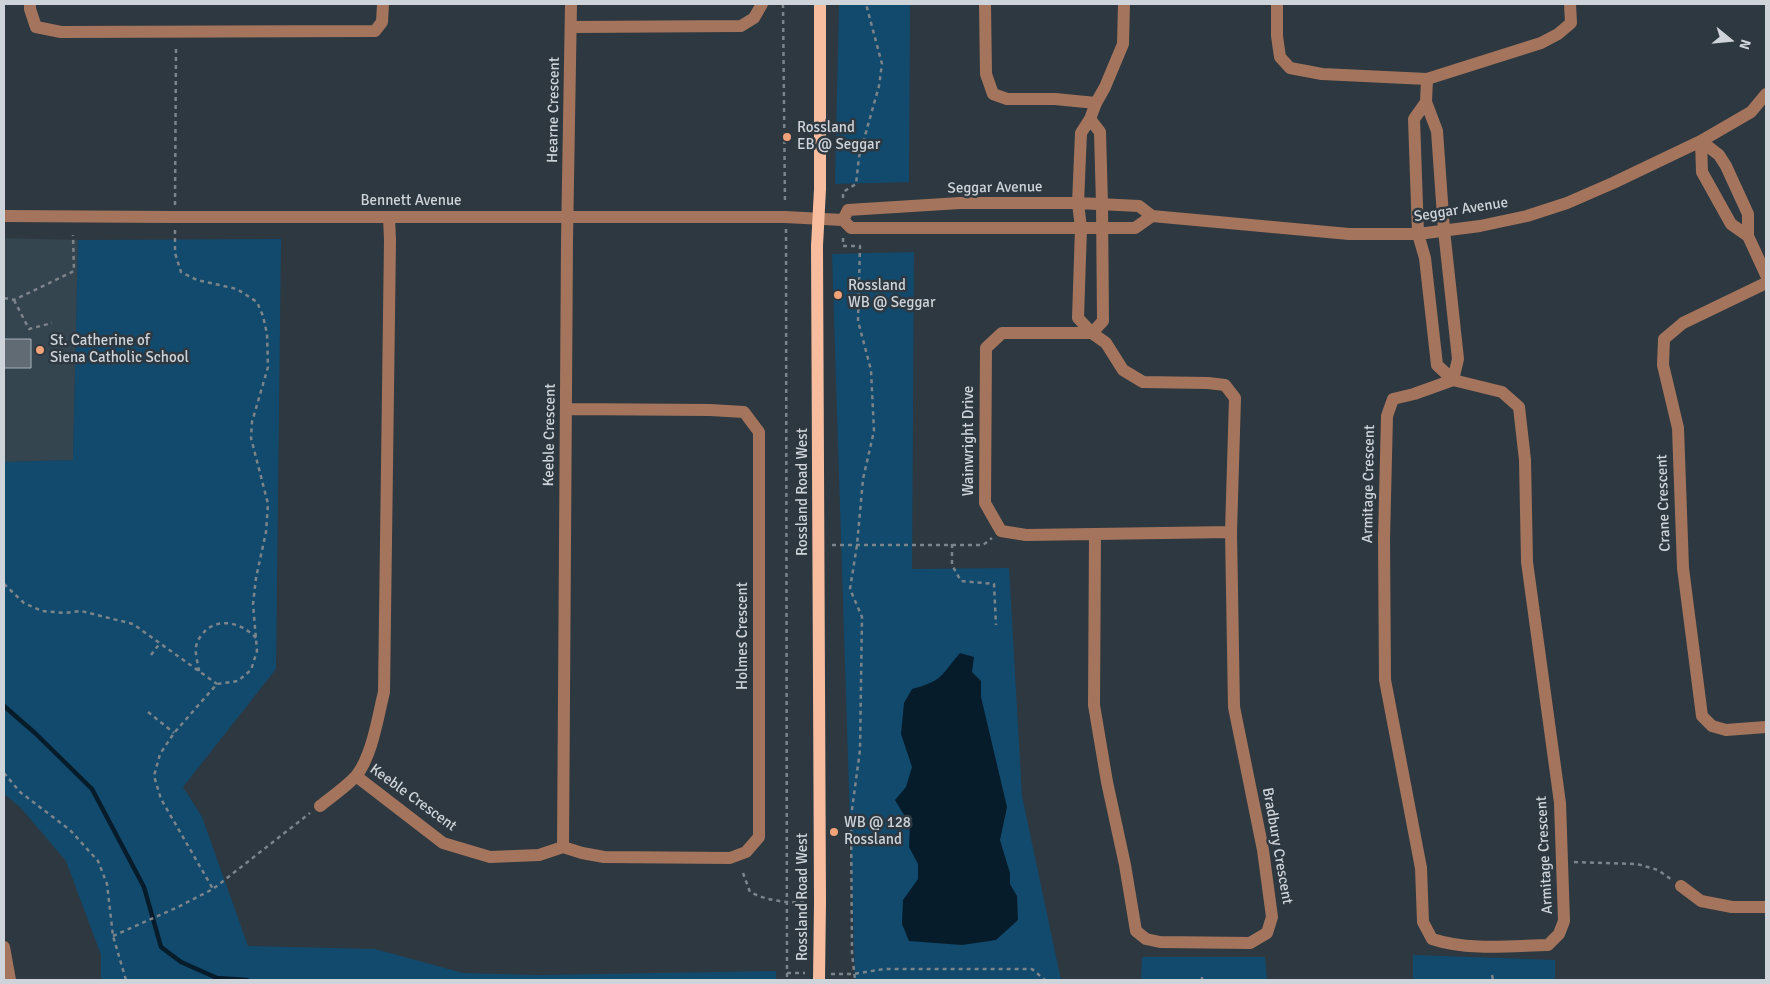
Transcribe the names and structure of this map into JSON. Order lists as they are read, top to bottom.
{
  "streets": {
    "main road": ["Rossland Road West"],
    "street": [
      "Hearne Crescent",
      "Seggar Avenue",
      "Bennett Avenue",
      "Keeble Crescent",
      "Wainwright Drive",
      "Armitage Crescent",
      "Crane Crescent",
      "Holmes Crescent",
      "Bradbury Crescent"
    ]
  },
  "crossings": [
    ["Hearne Crescent", "Bennett Avenue"],
    ["Hearne Crescent", "Keeble Crescent"],
    ["Seggar Avenue", "Bradbury Crescent"],
    ["Bennett Avenue", "Keeble Crescent"],
    ["Bennett Avenue", "Rossland Road West"],
    ["Keeble Crescent", "Holmes Crescent"],
    ["Wainwright Drive", "Bradbury Crescent"]
  ],
  "places": [
    "Rossland EB @ Seggar",
    "Rossland WB @ Seggar",
    "St. Catherine of Siena Catholic School",
    "WB @ 128 Rossland"
  ],
  "north": "right"
}
